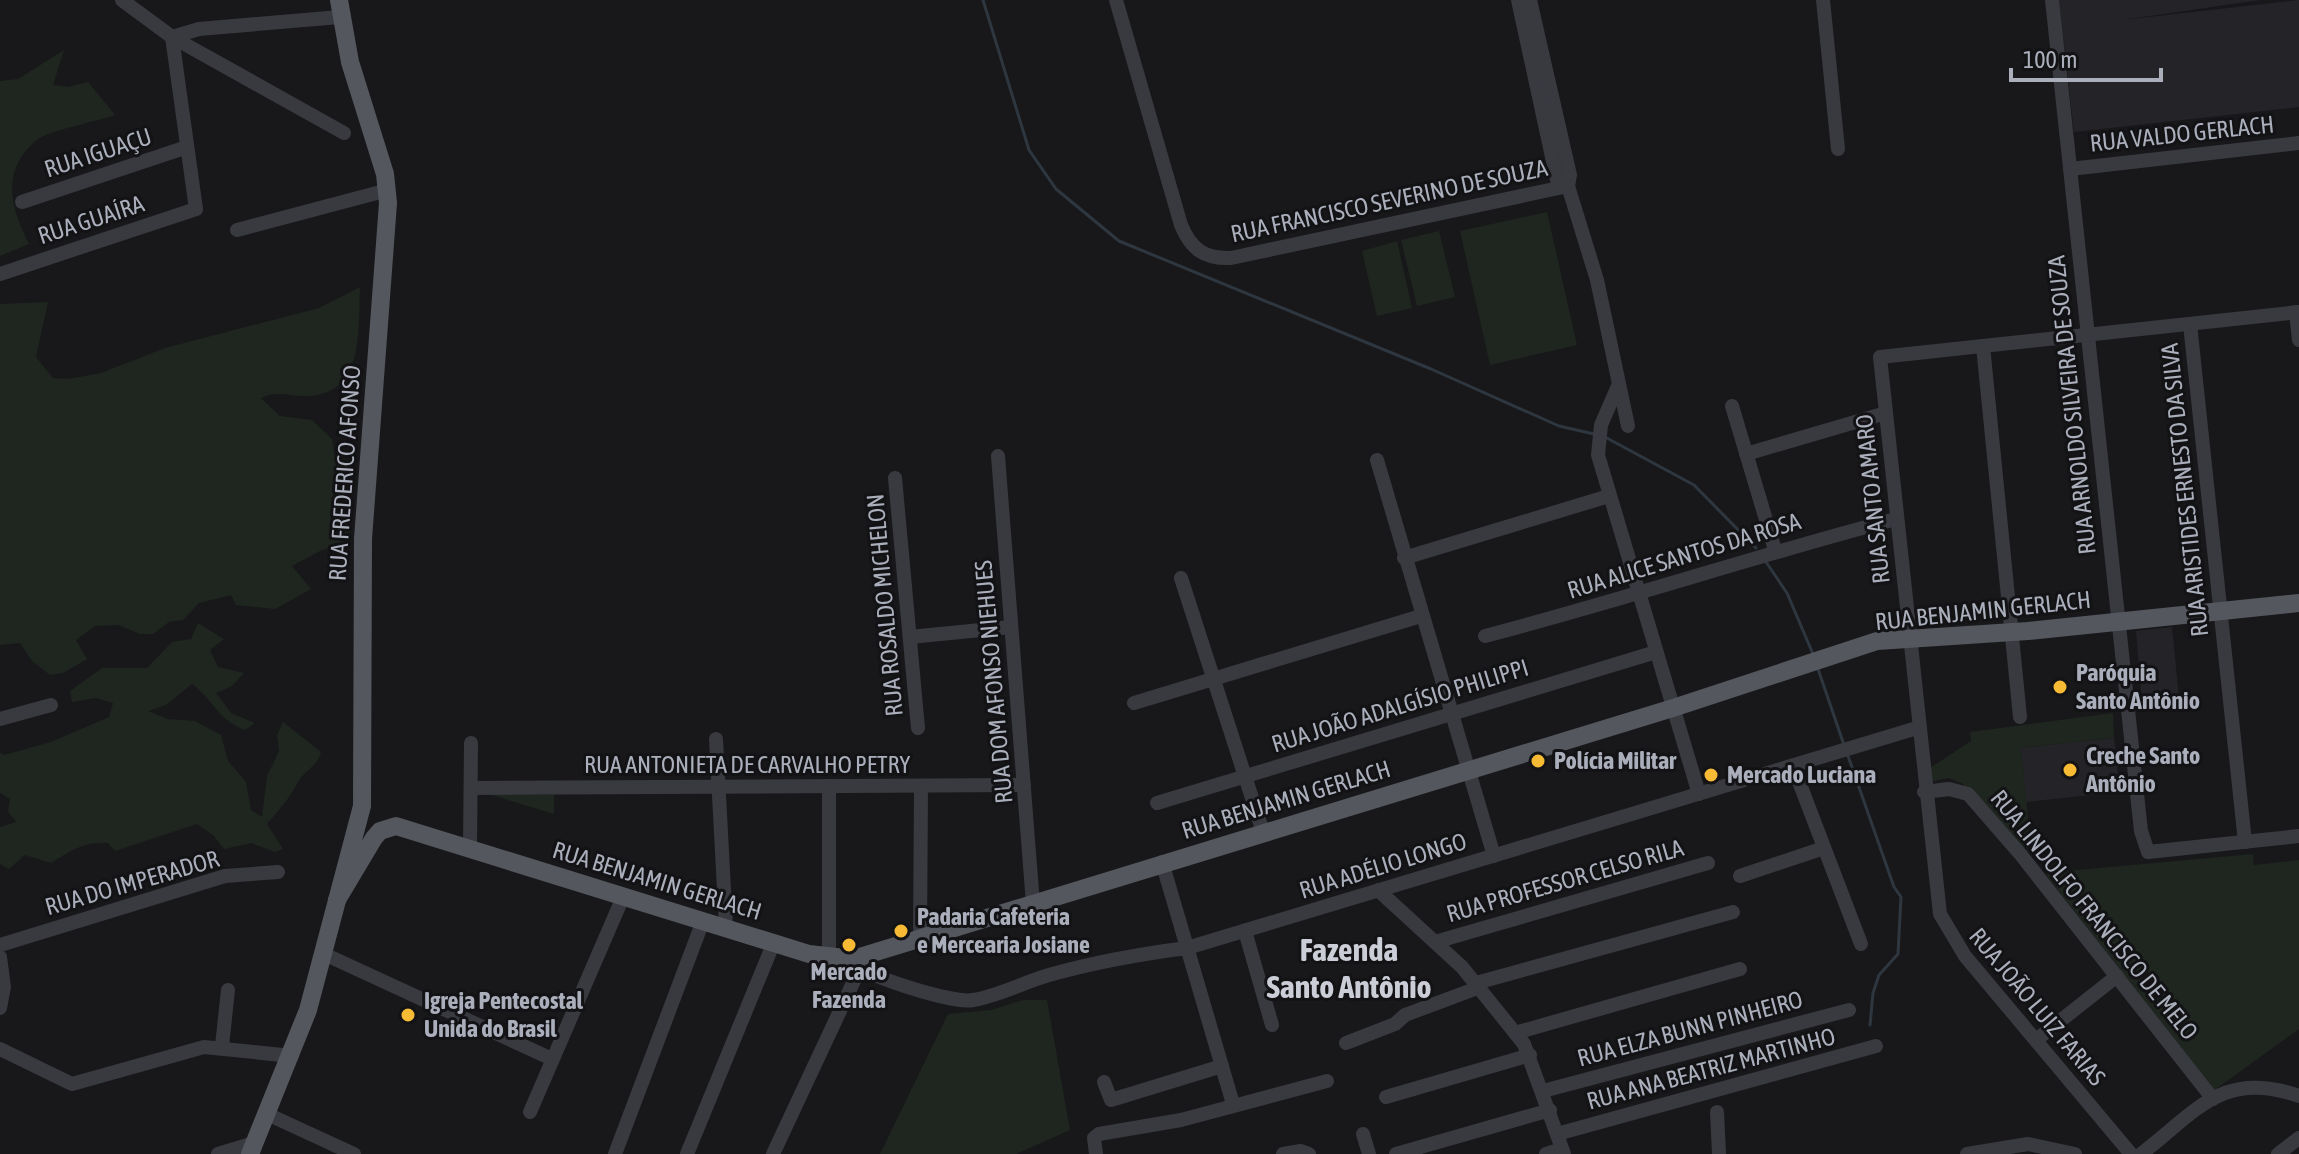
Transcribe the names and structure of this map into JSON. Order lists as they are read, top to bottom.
{
  "streets": {
    "main road": ["RUA FREDERICO AFONSO", "RUA BENJAMIN GERLACH"],
    "street": [
      "RUA VALDO GERLACH",
      "RUA IGUAÇU",
      "RUA FRANCISCO SEVERINO DE SOUZA",
      "RUA GUAÍRA",
      "RUA ARNOLDO SILVEIRA DE SOUZA",
      "RUA ARISTIDES ERNESTO DA SILVA",
      "RUA SANTO AMARO",
      "RUA ALICE SANTOS DA ROSA",
      "RUA ROSALDO MICHELON",
      "RUA DOM AFONSO NIEHUES",
      "RUA JOÃO ADALGÍSIO PHILIPPI",
      "RUA ANTONIETA DE CARVALHO PETRY",
      "RUA ADÉLIO LONGO",
      "RUA PROFESSOR CELSO RILA",
      "RUA DO IMPERADOR",
      "RUA LINDOLFO FRANCISCO DE MELO",
      "RUA JOÃO LUIZ FARIAS",
      "RUA ELZA BUNN PINHEIRO",
      "RUA ANA BEATRIZ MARTINHO"
    ]
  },
  "crossings": [
    ["RUA VALDO GERLACH", "RUA ARNOLDO SILVEIRA DE SOUZA"],
    ["RUA IGUAÇU", "RUA GUAÍRA"],
    ["RUA ARNOLDO SILVEIRA DE SOUZA", "RUA ARISTIDES ERNESTO DA SILVA"],
    ["RUA ARNOLDO SILVEIRA DE SOUZA", "RUA BENJAMIN GERLACH"],
    ["RUA FREDERICO AFONSO", "RUA BENJAMIN GERLACH"],
    ["RUA ARISTIDES ERNESTO DA SILVA", "RUA BENJAMIN GERLACH"],
    ["RUA SANTO AMARO", "RUA ALICE SANTOS DA ROSA"],
    ["RUA SANTO AMARO", "RUA BENJAMIN GERLACH"],
    ["RUA SANTO AMARO", "RUA JOÃO LUIZ FARIAS"],
    ["RUA BENJAMIN GERLACH", "RUA DOM AFONSO NIEHUES"],
    ["RUA BENJAMIN GERLACH", "RUA ADÉLIO LONGO"],
    ["RUA BENJAMIN GERLACH", "RUA JOÃO LUIZ FARIAS"],
    ["RUA DOM AFONSO NIEHUES", "RUA ANTONIETA DE CARVALHO PETRY"],
    ["RUA ADÉLIO LONGO", "RUA JOÃO LUIZ FARIAS"],
    ["RUA LINDOLFO FRANCISCO DE MELO", "RUA JOÃO LUIZ FARIAS"]
  ],
  "districts": ["Fazenda Santo Antônio"],
  "places": [
    "Paróquia Santo Antônio",
    "Polícia Militar",
    "Creche Santo Antônio",
    "Mercado Luciana",
    "Padaria Cafeteria e Mercearia Josiane",
    "Mercado Fazenda",
    "Igreja Pentecostal Unida do Brasil"
  ],
  "scale_bar": "100 m"
}
